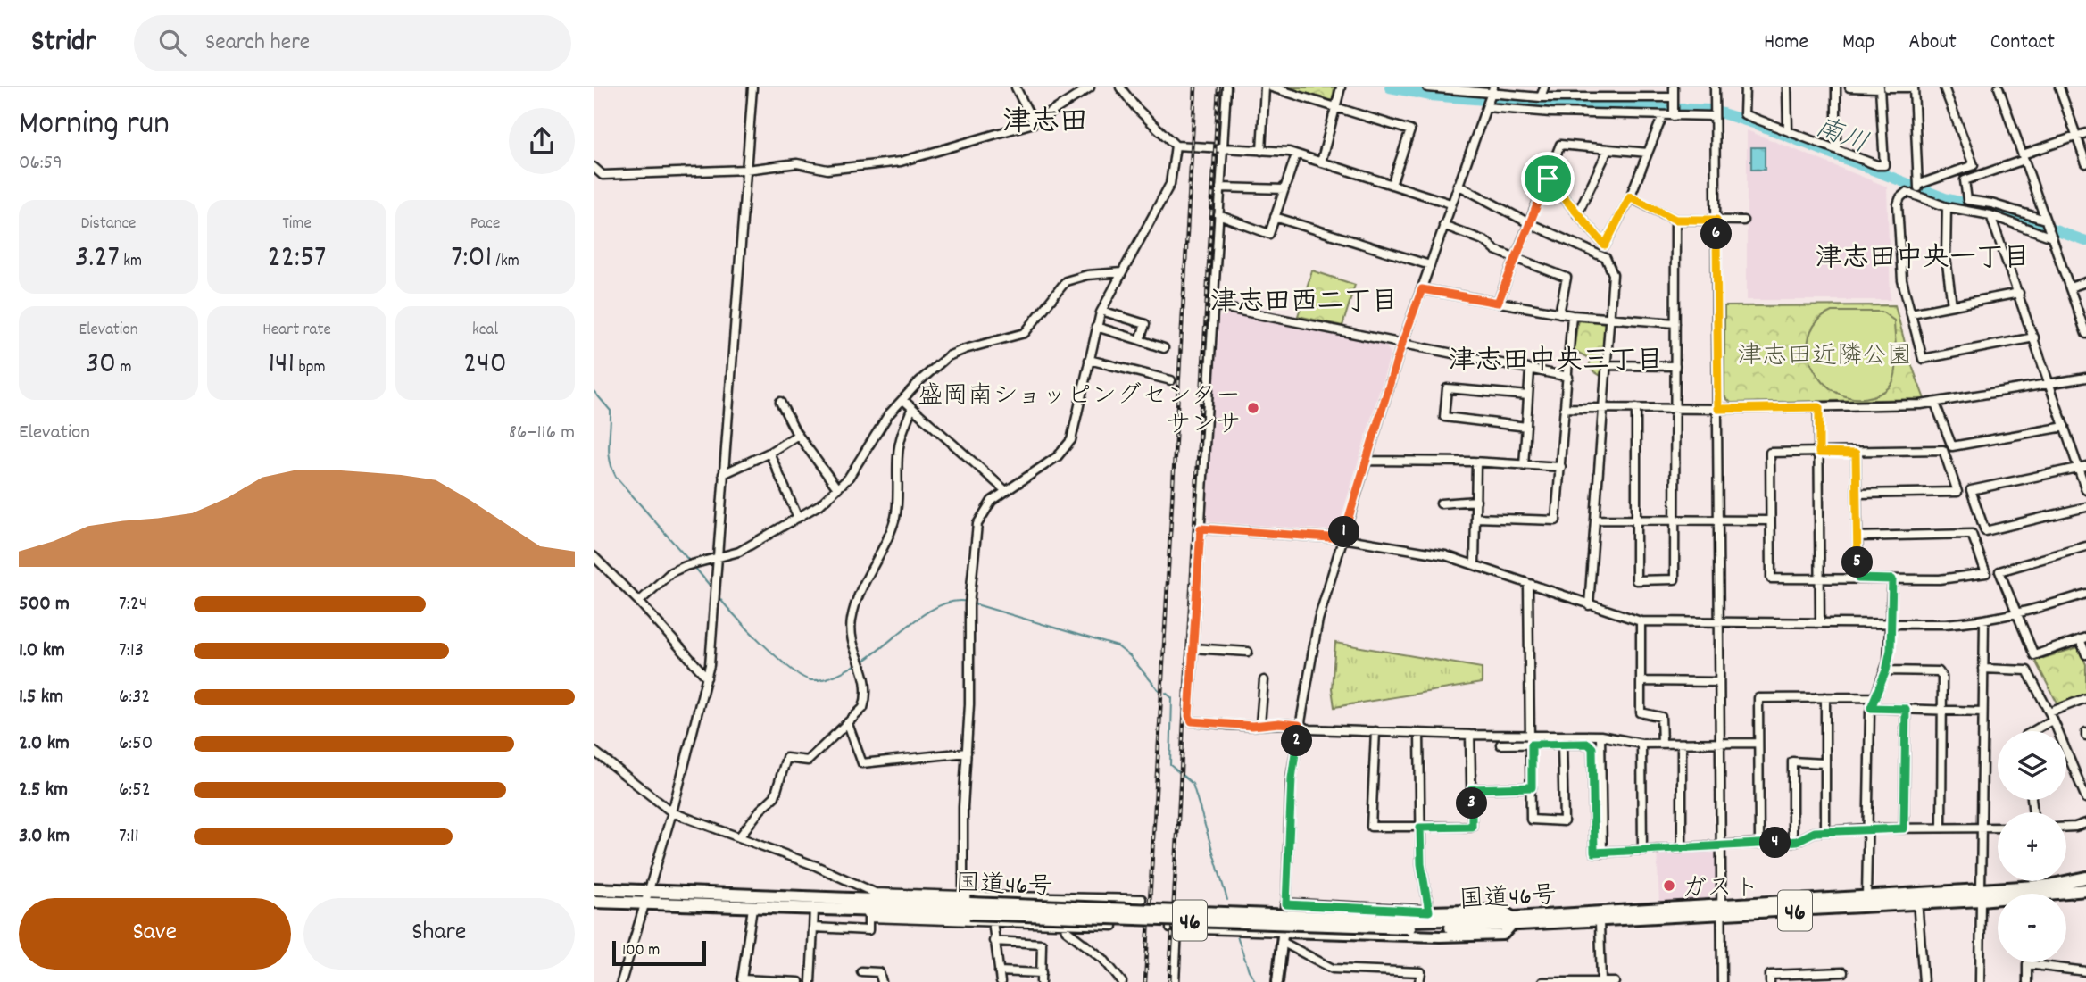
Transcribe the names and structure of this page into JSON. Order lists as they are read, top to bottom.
{
  "streets": {
    "highway": ["国道46号", "46"]
  },
  "districts": [
    "津志田",
    "津志田中央一丁目",
    "津志田西二丁目",
    "津志田中央三丁目"
  ],
  "water": ["南川"],
  "parks": ["津志田近隣公園"],
  "places": ["盛岡南ショッピングセンター サンサ", "ガスト"],
  "scale_bar": "100 m",
  "page": {
    "header": "Stridr",
    "search": "Search here",
    "nav": [
      "Home",
      "Map",
      "About",
      "Contact"
    ],
    "heading": ["Morning run", "06:59"],
    "stats": [
      ["Distance", "3.27 km"],
      ["Time", "22:57"],
      ["Pace", "7:01 /km"],
      ["Elevation", "30 m"],
      ["Heart rate", "141 bpm"],
      ["kcal", "240"]
    ],
    "pins": [
      "6",
      "1",
      "5",
      "2",
      "3",
      "4"
    ],
    "chart": ["Elevation", "86–116 m"],
    "list": [
      {
        "name": "500 m",
        "note": "7:24"
      },
      {
        "name": "1.0 km",
        "note": "7:13"
      },
      {
        "name": "1.5 km",
        "note": "6:32"
      },
      {
        "name": "2.0 km",
        "note": "6:50"
      },
      {
        "name": "2.5 km",
        "note": "6:52"
      },
      {
        "name": "3.0 km",
        "note": "7:11"
      }
    ],
    "map_buttons": ["+", "−"],
    "buttons": ["Save", "Share"],
    "scale": "100 m"
  }
}
